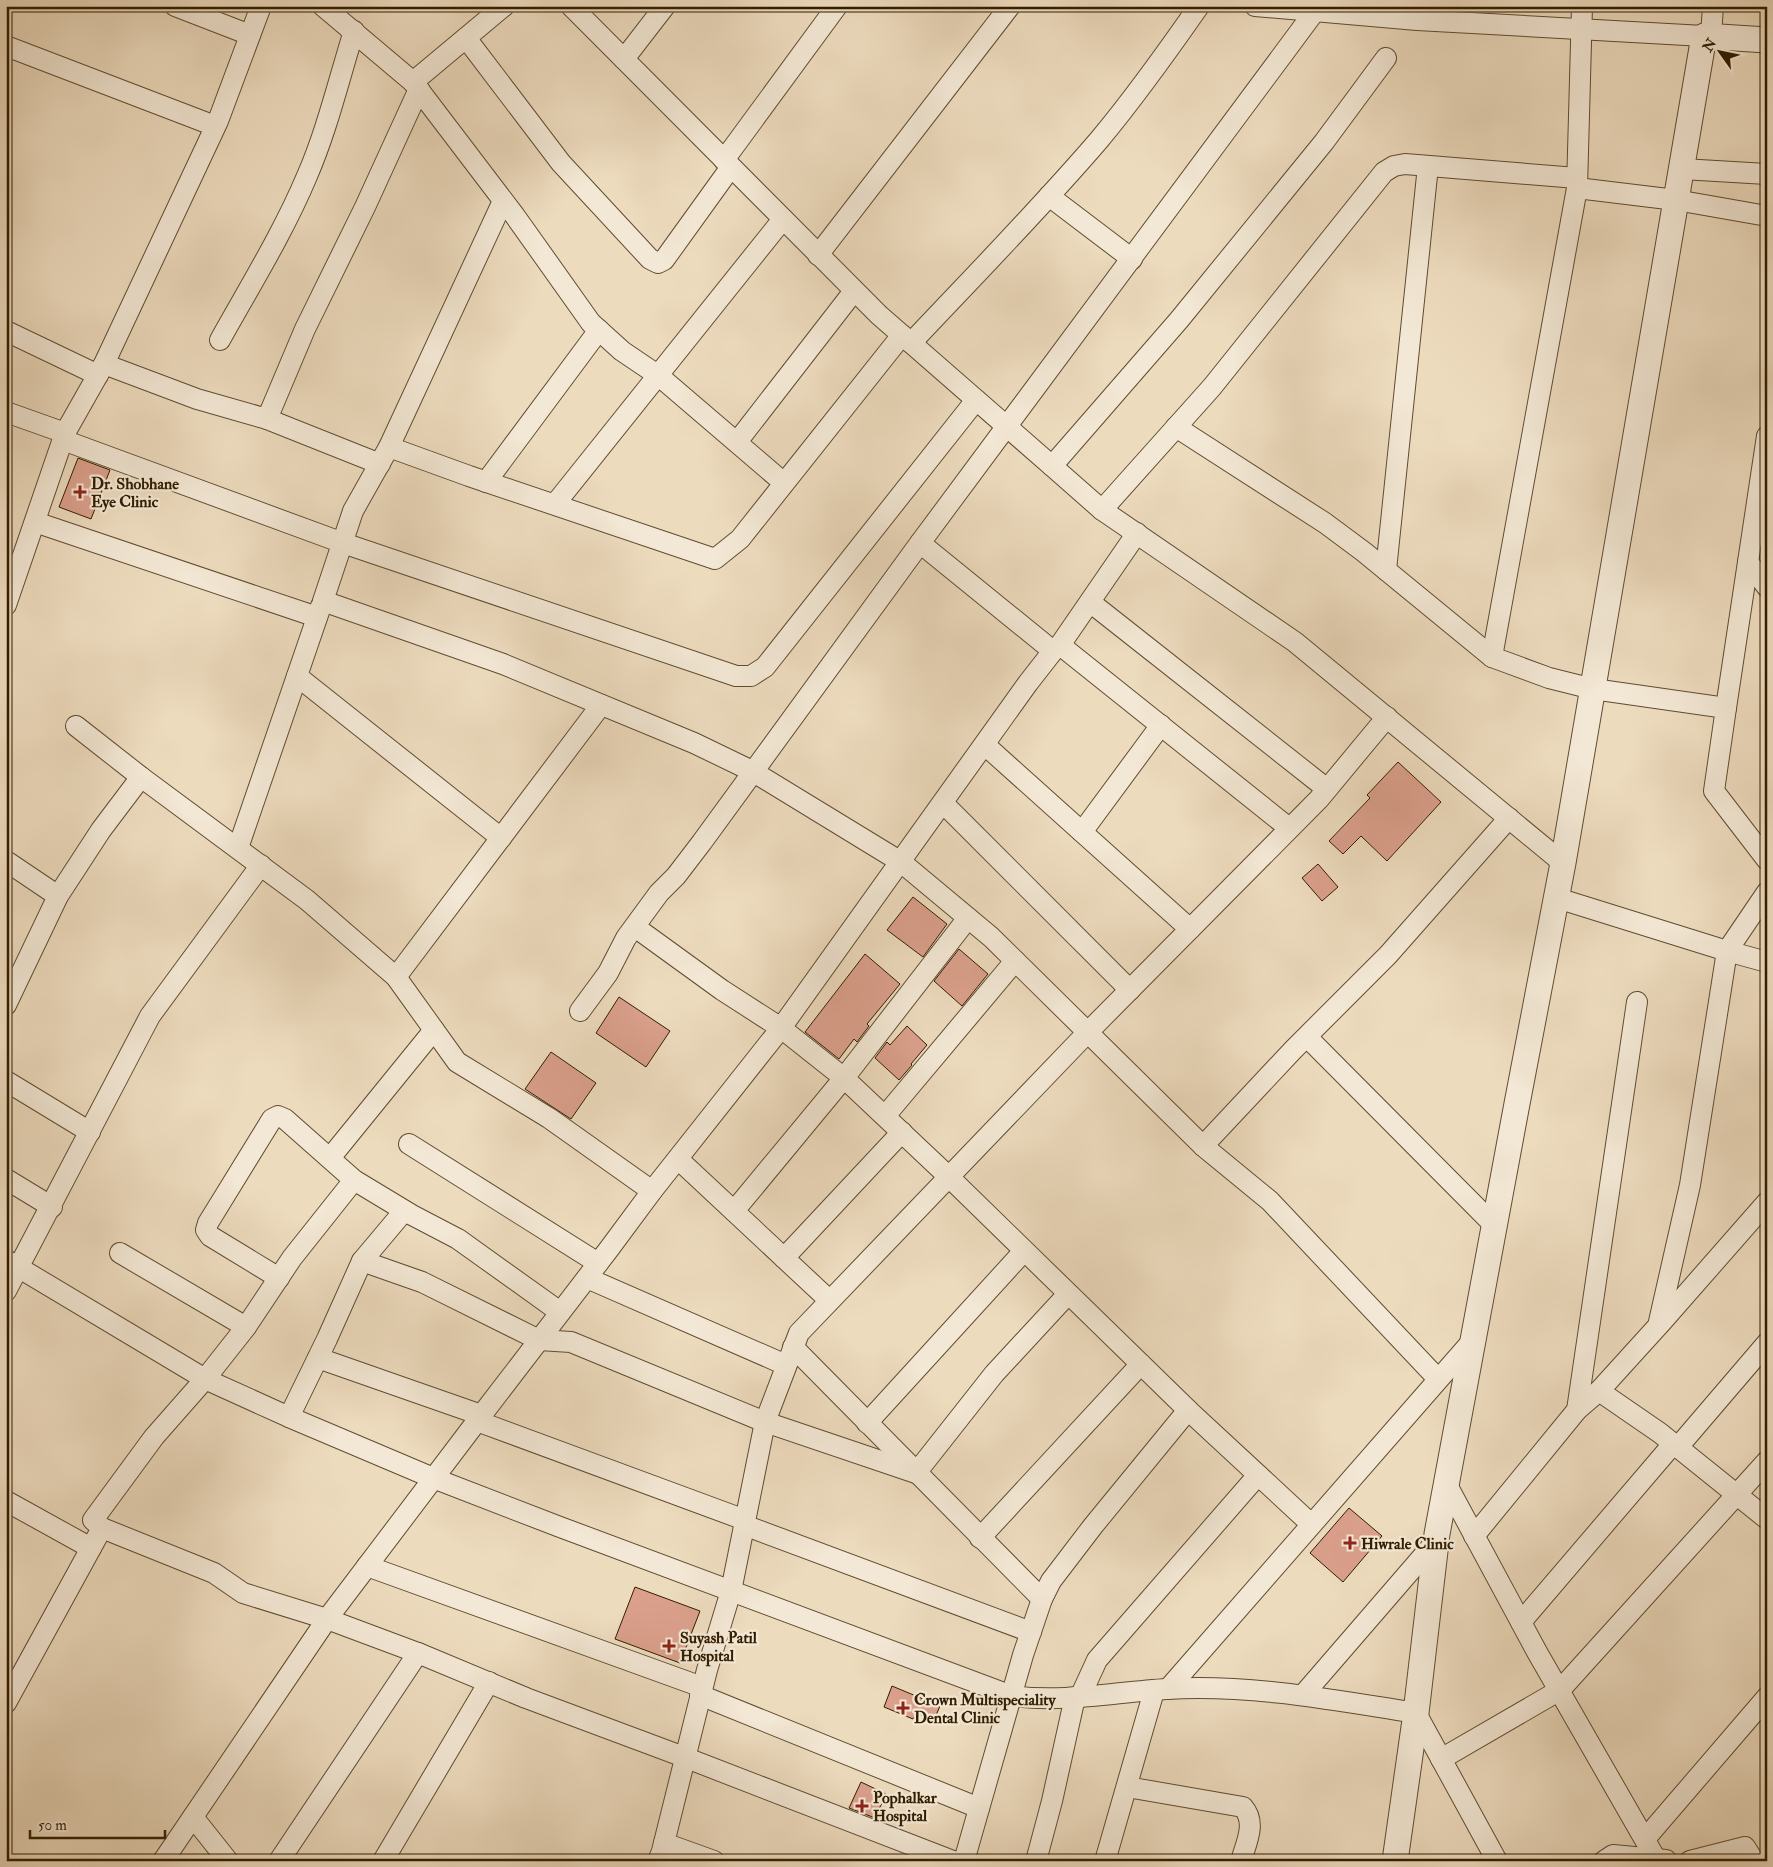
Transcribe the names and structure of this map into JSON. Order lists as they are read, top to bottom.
{
  "places": {
    "health": [
      "Dr. Shobhane Eye Clinic",
      "Hiwrale Clinic",
      "Suyash Patil Hospital",
      "Crown Multispeciality Dental Clinic",
      "Pophalkar Hospital"
    ]
  },
  "scale_bar": "50 m",
  "north": "top left"
}
